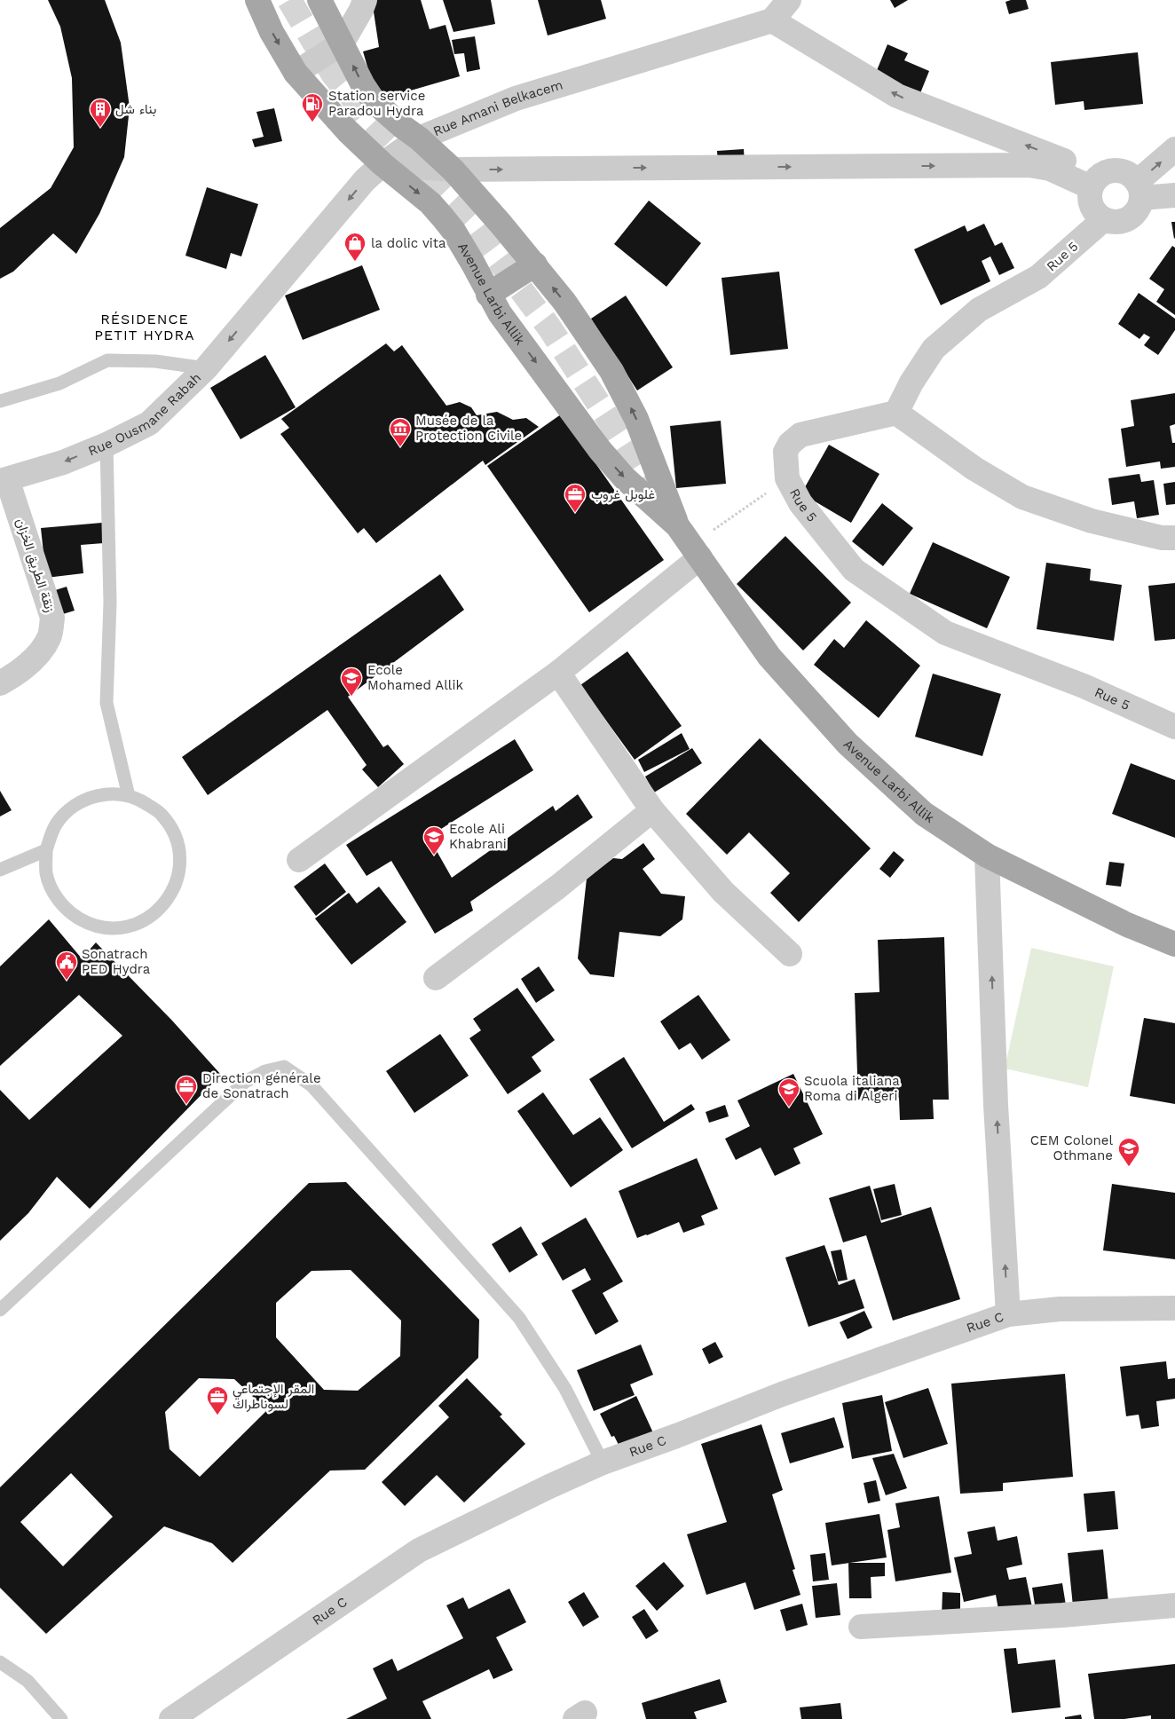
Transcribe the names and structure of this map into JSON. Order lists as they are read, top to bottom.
{
  "streets": {
    "main road": ["Avenue Larbi Allik"],
    "street": [
      "Rue Amani Belkacem",
      "Rue 5",
      "Rue Ousmane Rabah",
      "زنقة الطريق الخزان",
      "Rue C"
    ]
  },
  "crossings": [
    ["Rue Amani Belkacem", "Avenue Larbi Allik"],
    ["Rue Amani Belkacem", "Rue Ousmane Rabah"],
    ["Rue Ousmane Rabah", "زنقة الطريق الخزان"]
  ],
  "one_way": ["Rue Ousmane Rabah"],
  "districts": ["RÉSIDENCE PETIT HYDRA"],
  "places": {
    "fuel station": ["Station service Paradou Hydra"],
    "building": ["بناء شل"],
    "shop": ["la dolic vita"],
    "museum": ["Musée de la Protection Civile"],
    "office": ["غلوبل غروب", "Direction générale de Sonatrach", "المقر الإجتماعي لسوناطراك"],
    "school or university": [
      "Ecole Mohamed Allik",
      "Ecole Ali Khabrani",
      "Scuola italiana Roma di Algeri",
      "CEM Colonel Othmane"
    ],
    "public building": ["Sonatrach PED Hydra"]
  }
}
